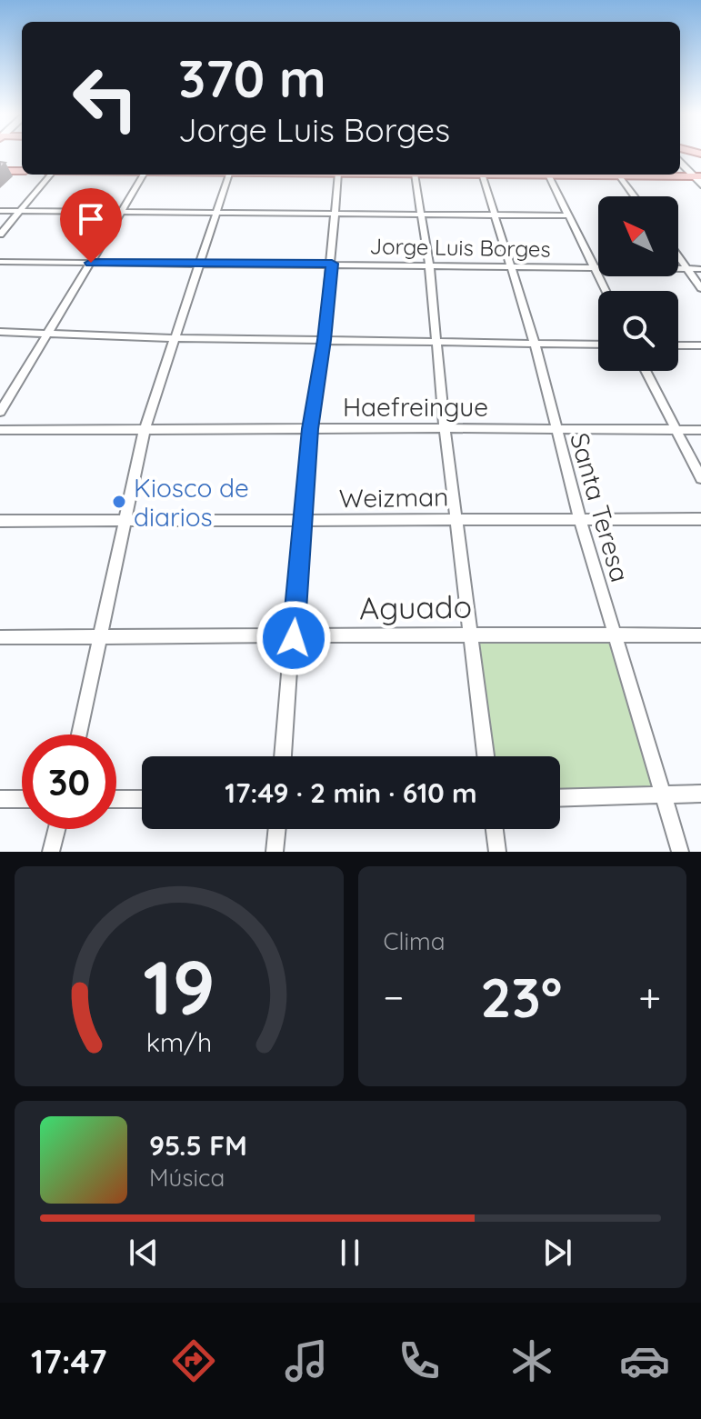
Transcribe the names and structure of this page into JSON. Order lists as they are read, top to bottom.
{
  "streets": {
    "street": [
      "Jorge Luis Borges",
      "Haefreingue",
      "Weizman",
      "Santa Teresa",
      "Aguado"
    ]
  },
  "crossings": [
    ["Jorge Luis Borges", "Santa Teresa"],
    ["Haefreingue", "Santa Teresa"],
    ["Weizman", "Santa Teresa"],
    ["Santa Teresa", "Aguado"]
  ],
  "places": ["Kiosco de diarios"],
  "north": "top left",
  "page": {
    "turn": ["370 m", "Jorge Luis Borges"],
    "limit": "30",
    "trip": "17:49 · 2 min · 610 m",
    "tile": "Clima",
    "heat": ["−", "23°", "+"],
    "song": ["95.5 FM", "Música"],
    "tabs": "17:47",
    "gauge": ["19", "km/h"]
  }
}
